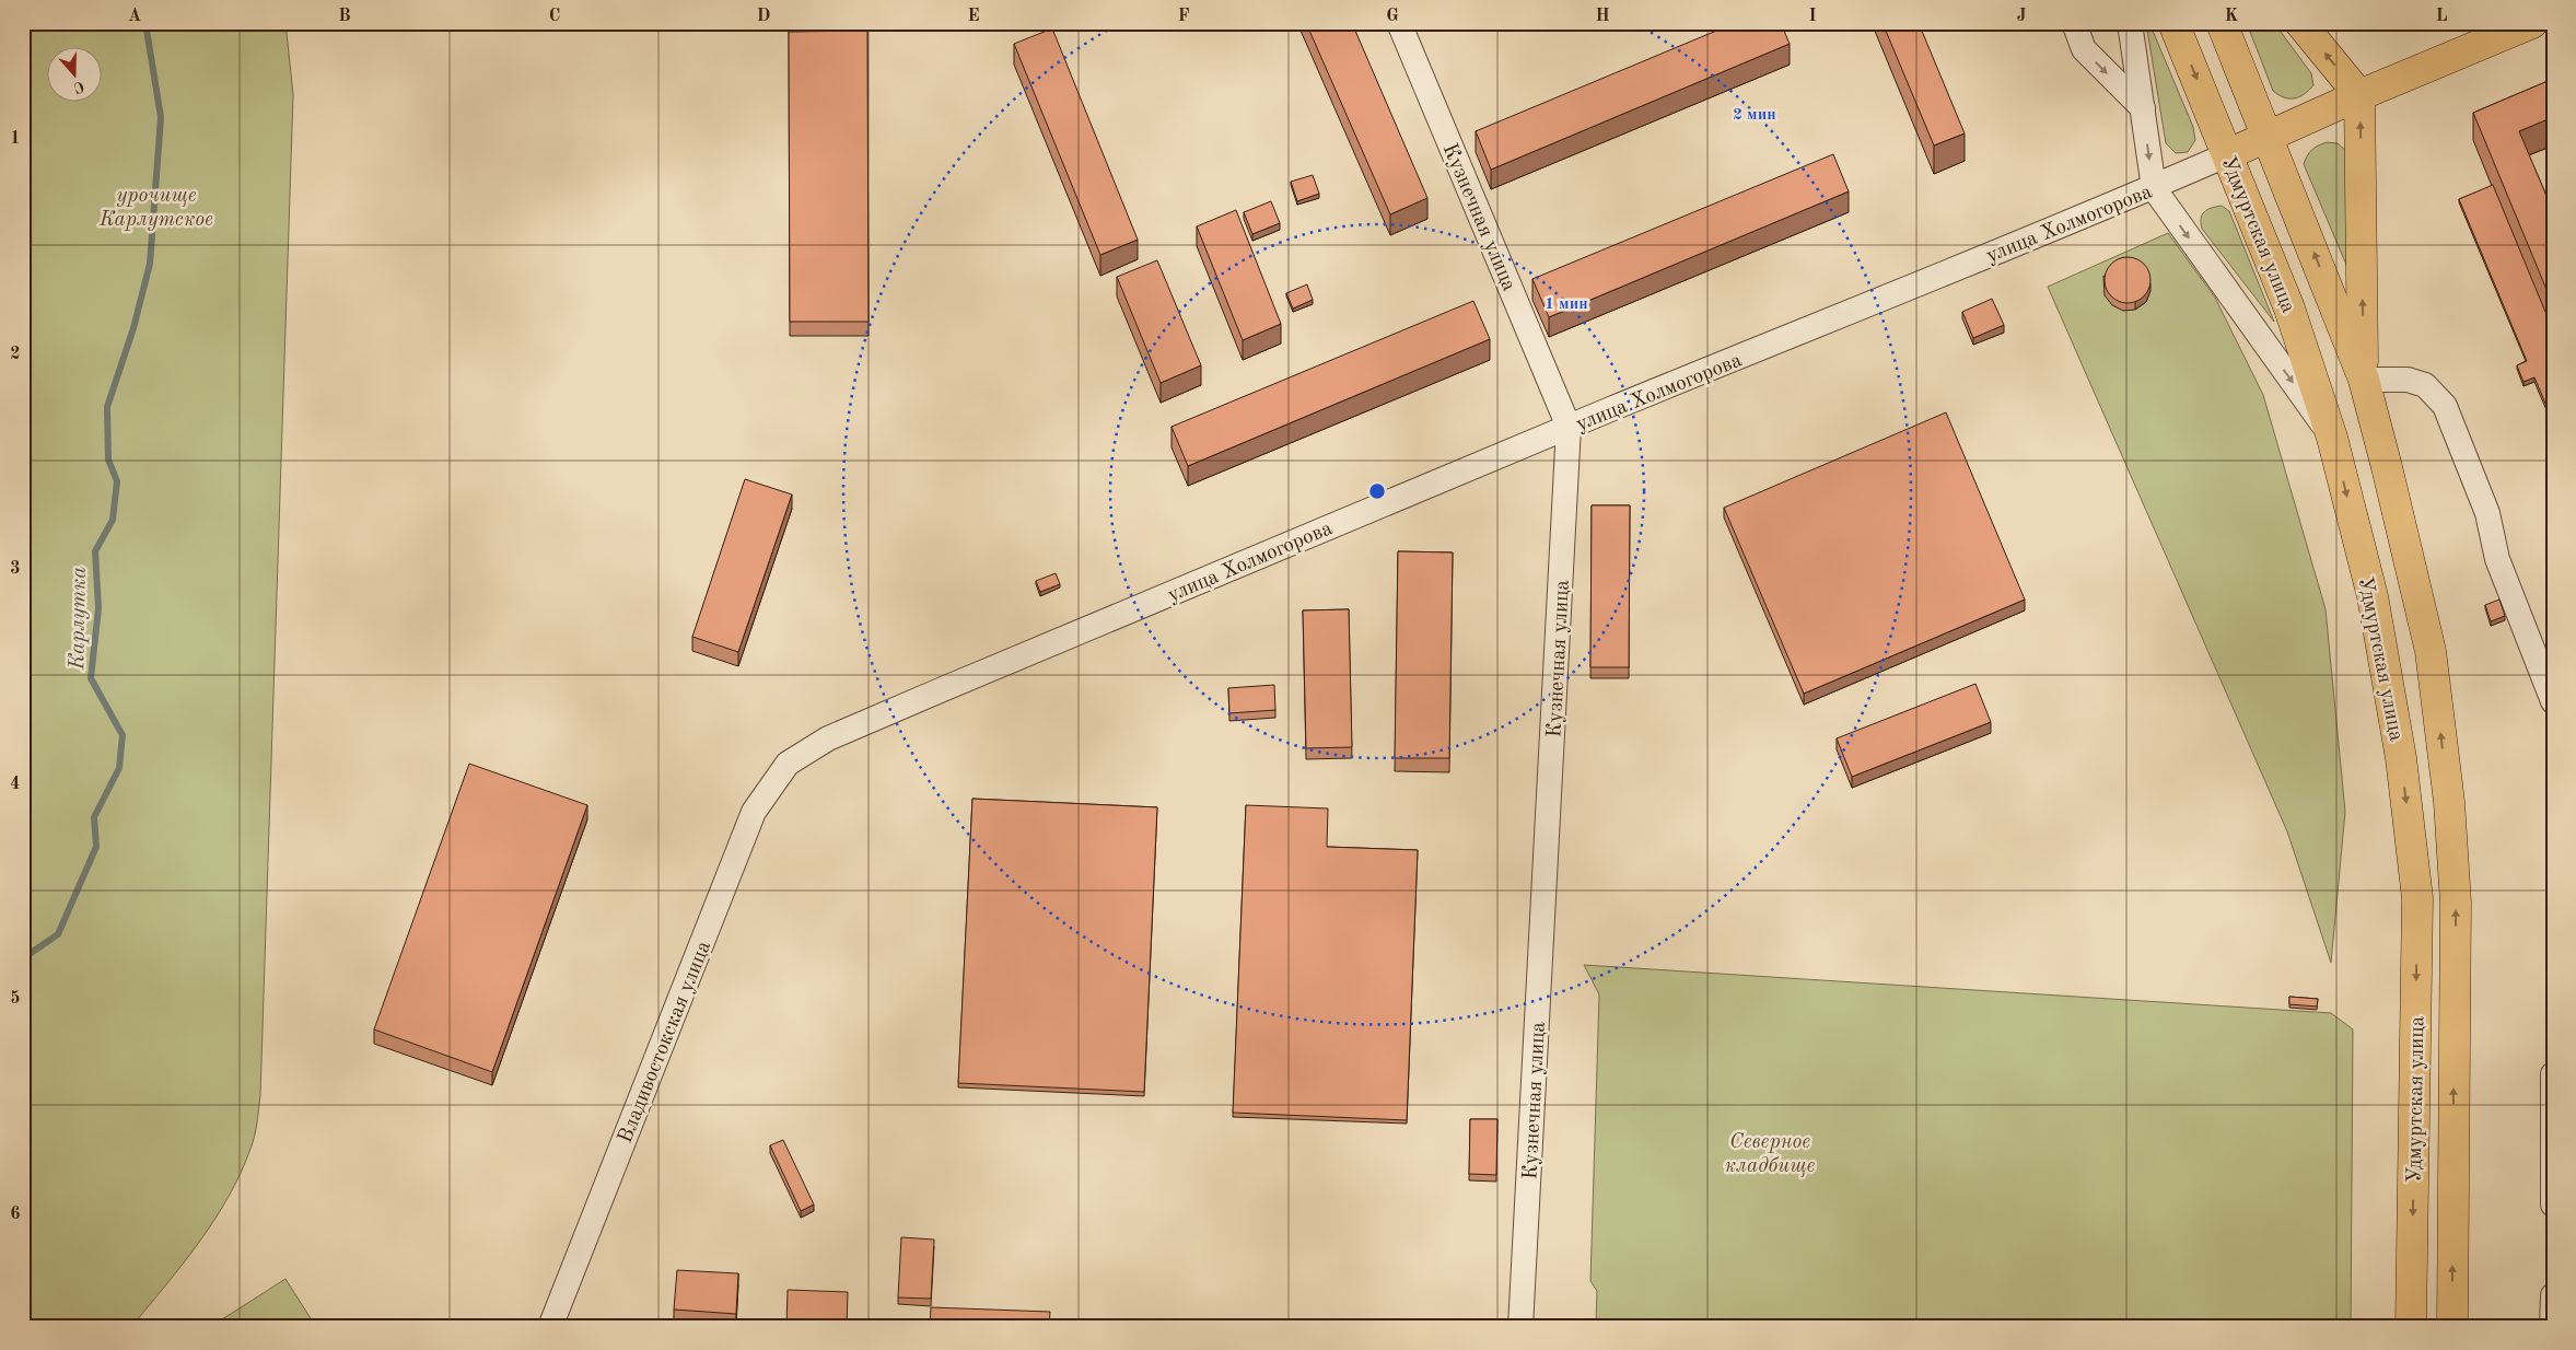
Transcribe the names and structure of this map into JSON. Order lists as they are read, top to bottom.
{
  "streets": {
    "main road": ["улица Холмогорова", "Удмуртская улица"],
    "street": ["Кузнечная улица", "Владивостокская улица"]
  },
  "crossings": [
    ["Кузнечная улица", "улица Холмогорова"],
    ["улица Холмогорова", "Удмуртская улица"],
    ["улица Холмогорова", "Владивостокская улица"]
  ],
  "water": ["Карлутка"],
  "parks": ["урочище Карлутское", "Северное кладбище"],
  "north": "bottom",
  "grid": {
    "columns": [
      "A",
      "B",
      "C",
      "D",
      "E",
      "F",
      "G",
      "H",
      "I",
      "J",
      "K",
      "L"
    ],
    "rows": [
      "1",
      "2",
      "3",
      "4",
      "5",
      "6"
    ]
  },
  "rings": ["2 мин", "1 мин"]
}
